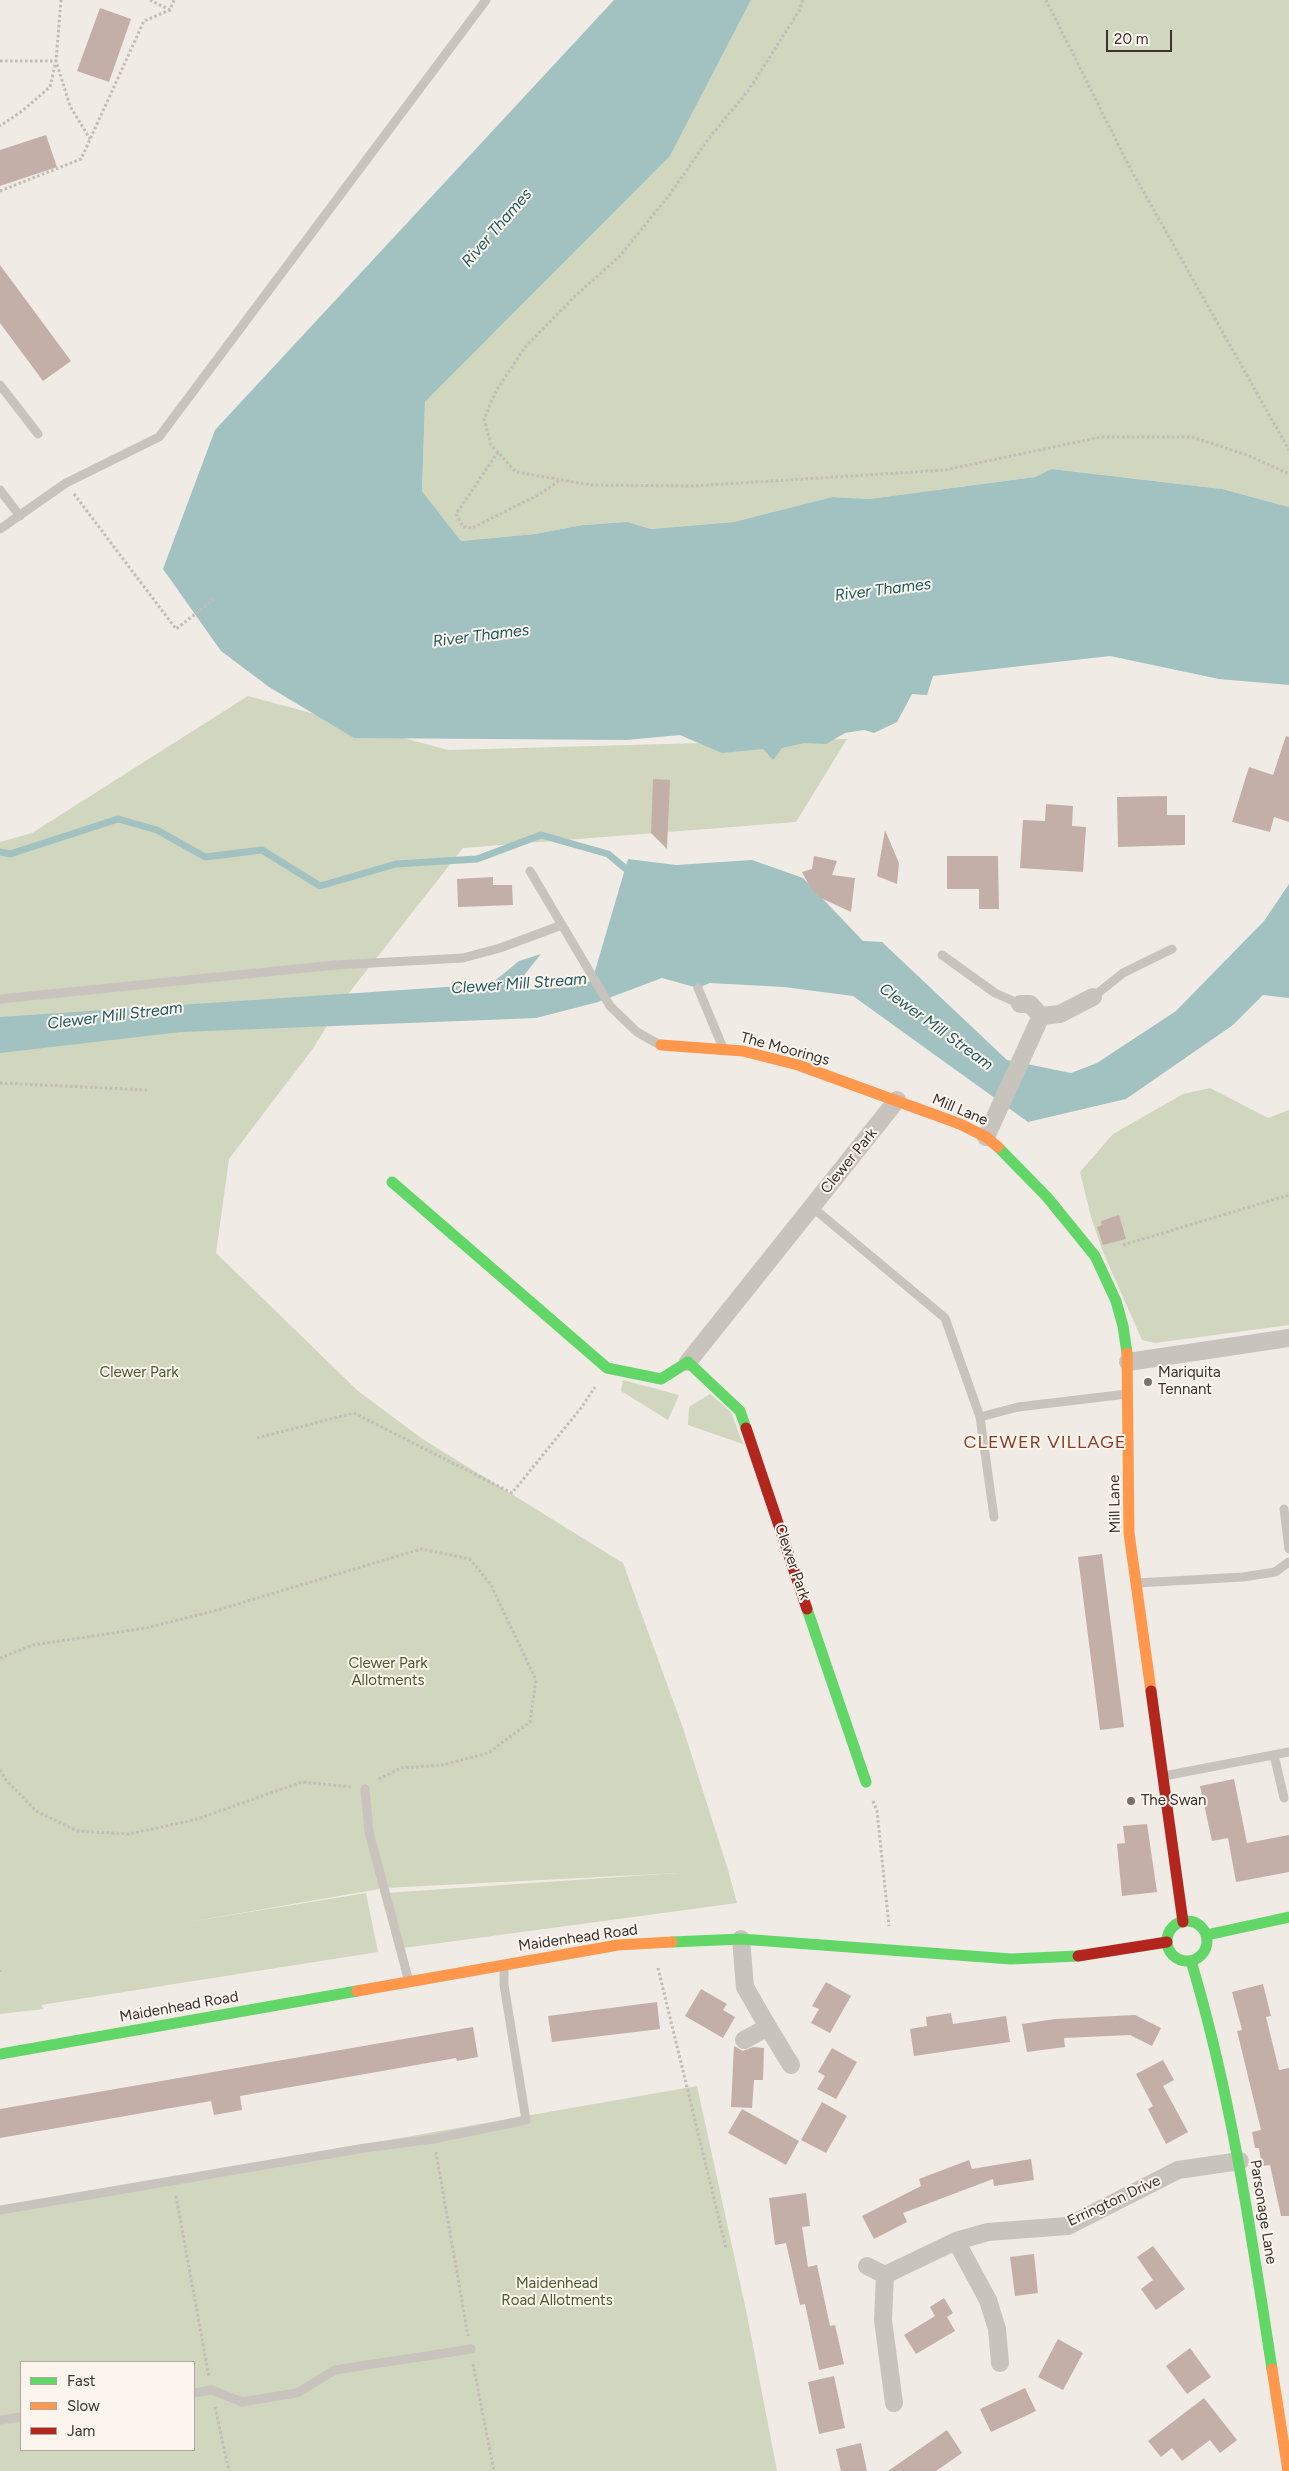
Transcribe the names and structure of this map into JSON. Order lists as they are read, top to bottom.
{
  "streets": {
    "street": [
      "The Moorings",
      "Mill Lane",
      "Clewer Park",
      "Maidenhead Road",
      "Errington Drive",
      "Parsonage Lane"
    ]
  },
  "crossings": [
    ["The Moorings", "Mill Lane"],
    ["The Moorings", "Clewer Park"],
    ["Mill Lane", "Clewer Park"],
    ["Mill Lane", "Maidenhead Road"],
    ["Mill Lane", "Parsonage Lane"],
    ["Maidenhead Road", "Parsonage Lane"],
    ["Errington Drive", "Parsonage Lane"]
  ],
  "districts": ["CLEWER VILLAGE"],
  "water": ["River Thames", "Clewer Mill Stream"],
  "parks": ["Clewer Park", "Clewer Park Allotments", "Maidenhead Road Allotments"],
  "places": ["Mariquita Tennant", "The Swan"],
  "legend": ["Fast", "Slow", "Jam"],
  "scale_bar": "20 m"
}
